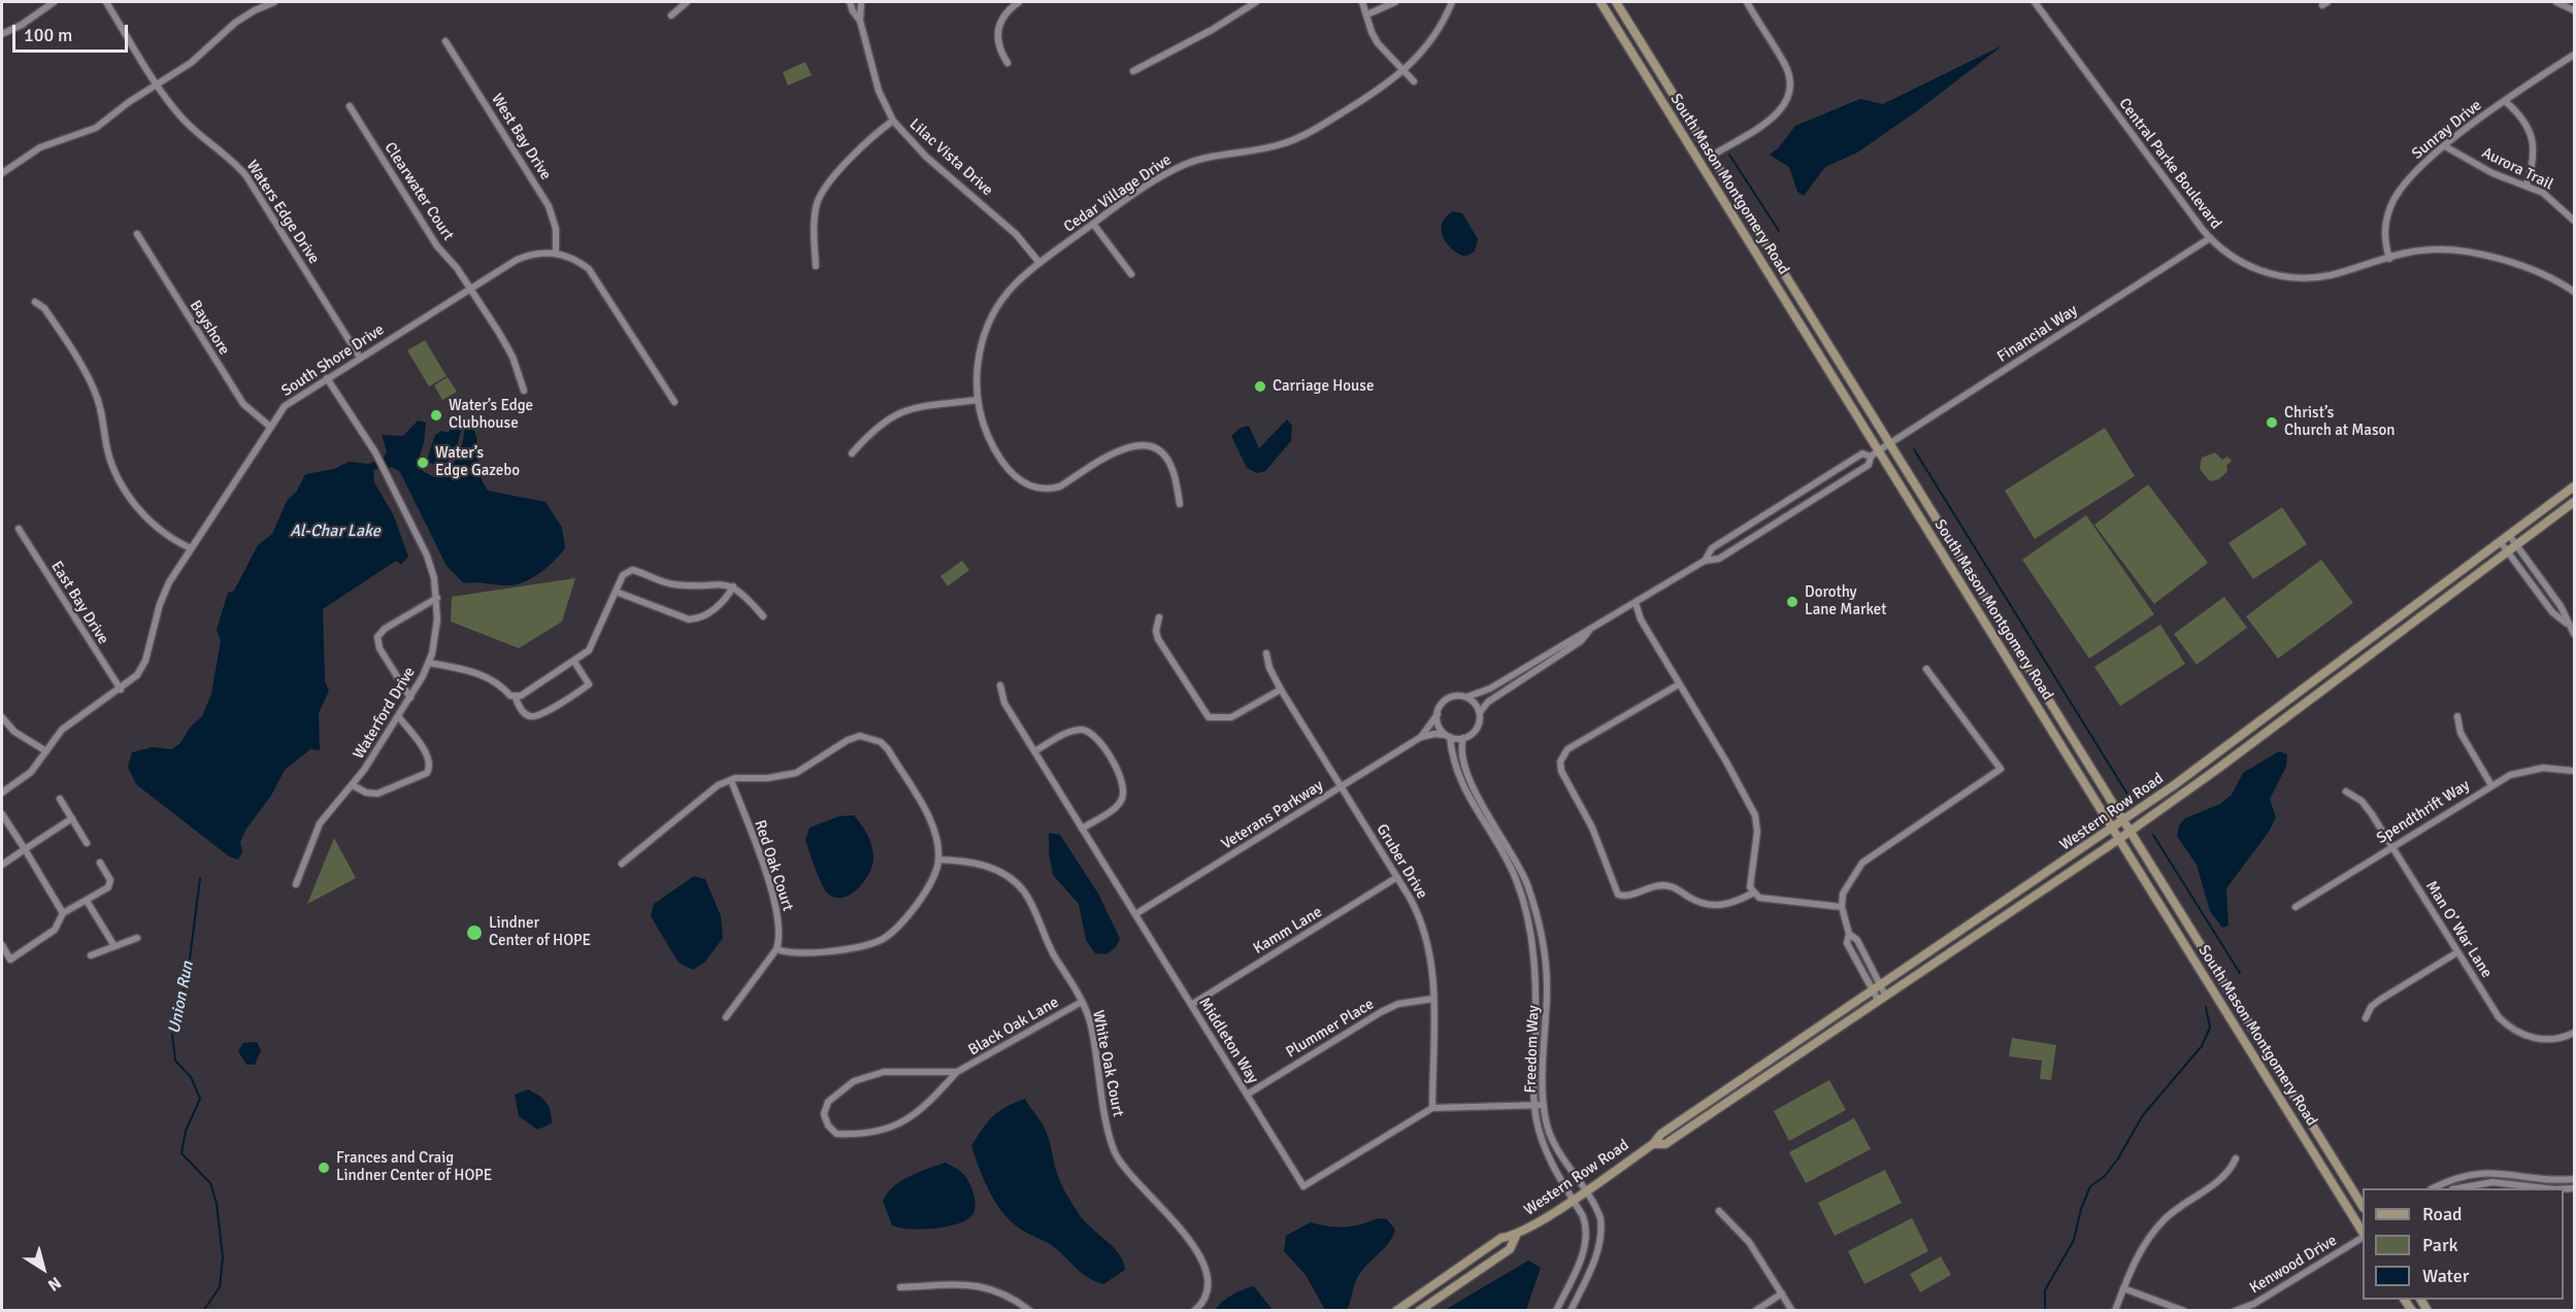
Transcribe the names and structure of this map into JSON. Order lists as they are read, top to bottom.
{
  "streets": {
    "main road": ["South Mason Montgomery Road", "Western Row Road"],
    "street": [
      "Sunray Drive",
      "West Bay Drive",
      "Lilac Vista Drive",
      "Central Parke Boulevard",
      "Aurora Trail",
      "Clearwater Court",
      "Cedar Village Drive",
      "Waters Edge Drive",
      "Bayshore",
      "Financial Way",
      "South Shore Drive",
      "East Bay Drive",
      "Waterford Drive",
      "Spendthrift Way",
      "Veterans Parkway",
      "Gruber Drive",
      "Red Oak Court",
      "Man O’ War Lane",
      "Kamm Lane",
      "Black Oak Lane",
      "Plummer Place",
      "Middleton Way",
      "Freedom Way",
      "White Oak Court",
      "Kenwood Drive"
    ]
  },
  "crossings": [
    ["Sunray Drive", "Central Parke Boulevard"],
    ["Sunray Drive", "Aurora Trail"],
    ["West Bay Drive", "South Shore Drive"],
    ["Lilac Vista Drive", "Cedar Village Drive"],
    ["Central Parke Boulevard", "Financial Way"],
    ["South Mason Montgomery Road", "Financial Way"],
    ["South Mason Montgomery Road", "Western Row Road"],
    ["Clearwater Court", "South Shore Drive"],
    ["Waters Edge Drive", "South Shore Drive"],
    ["Bayshore", "South Shore Drive"],
    ["South Shore Drive", "East Bay Drive"],
    ["South Shore Drive", "Waterford Drive"],
    ["Western Row Road", "Freedom Way"],
    ["Spendthrift Way", "Man O’ War Lane"],
    ["Veterans Parkway", "Gruber Drive"],
    ["Veterans Parkway", "Middleton Way"],
    ["Veterans Parkway", "Freedom Way"],
    ["Gruber Drive", "Kamm Lane"],
    ["Gruber Drive", "Plummer Place"],
    ["Gruber Drive", "Middleton Way"],
    ["Kamm Lane", "Middleton Way"],
    ["Black Oak Lane", "White Oak Court"],
    ["Plummer Place", "Middleton Way"]
  ],
  "water": ["Al-Char Lake", "Union Run"],
  "places": [
    "Carriage House",
    "Water’s Edge Clubhouse",
    "Christ’s Church at Mason",
    "Water’s Edge Gazebo",
    "Dorothy Lane Market",
    "Lindner Center of HOPE",
    "Frances and Craig Lindner Center of HOPE"
  ],
  "legend": ["Road", "Park", "Water"],
  "scale_bar": "100 m",
  "north": "bottom right"
}
